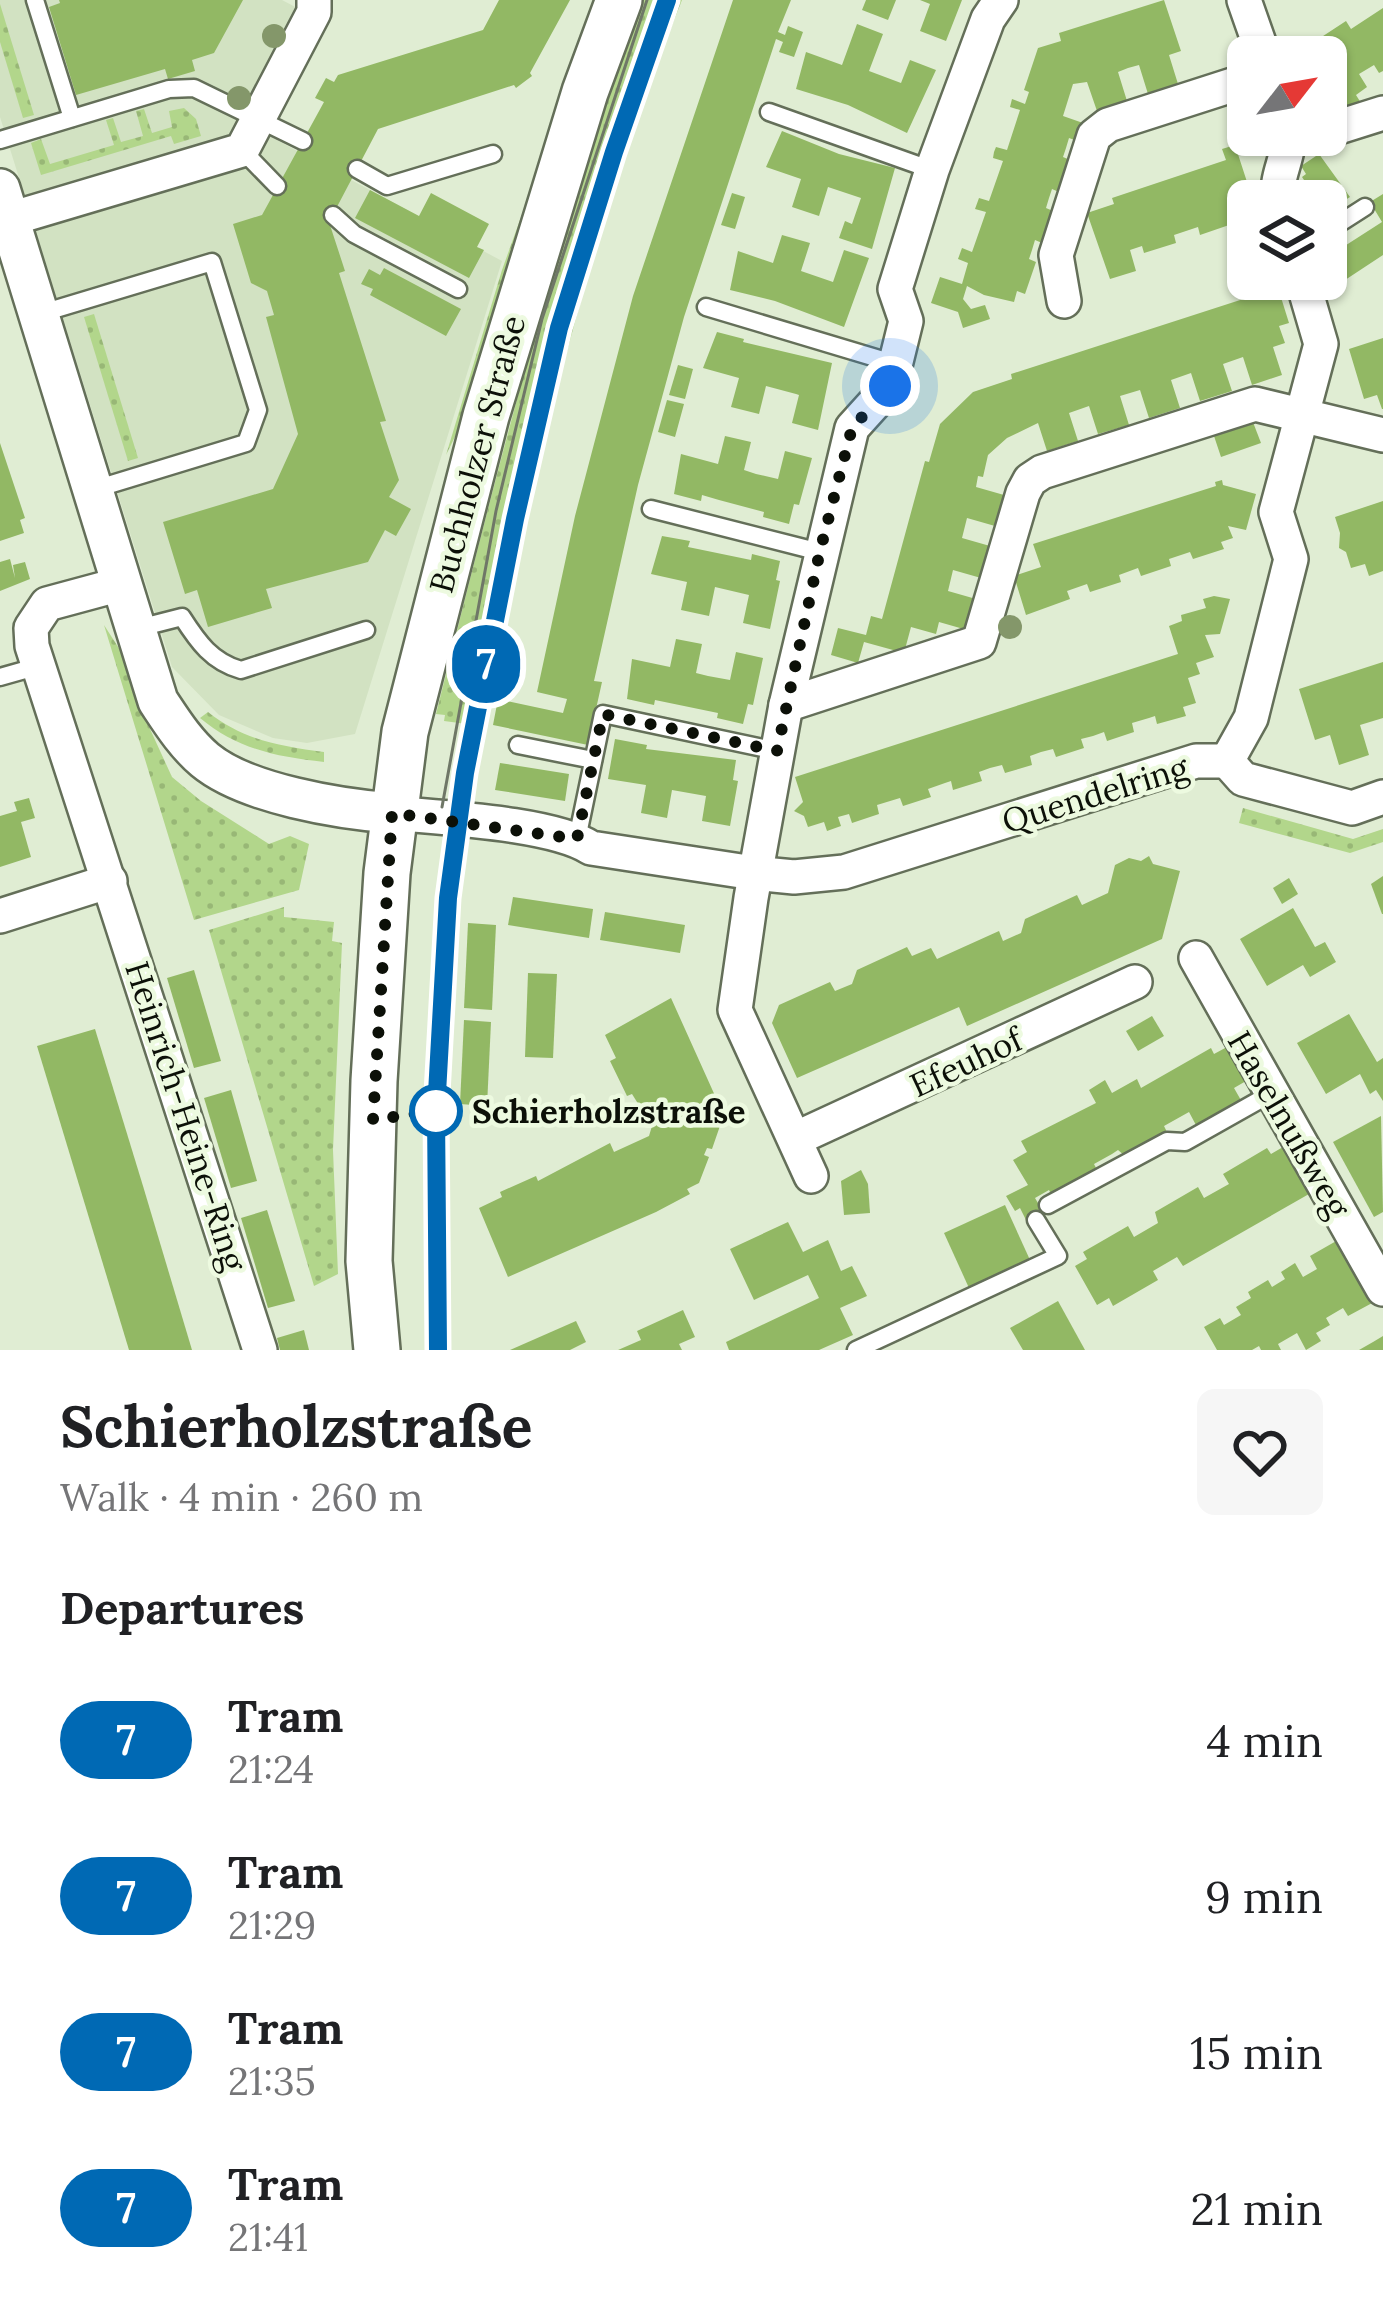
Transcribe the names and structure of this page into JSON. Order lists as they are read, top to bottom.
{
  "streets": {
    "main road": ["Buchholzer Straße"],
    "street": [
      "Quendelring",
      "Efeuhof",
      "Heinrich-Heine-Ring",
      "Haselnußweg"
    ]
  },
  "crossings": [
    ["Buchholzer Straße", "Quendelring"]
  ],
  "places": ["Schierholzstraße"],
  "lines": ["tram line 7"],
  "north": "top right",
  "page": {
    "on_map": "7",
    "heading": [
      ["Schierholzstraße", "Walk · 4 min · 260 m"],
      "Departures"
    ],
    "list": [
      {
        "mark": "7",
        "name": "Tram",
        "note": "21:24",
        "value": "4 min"
      },
      {
        "mark": "7",
        "name": "Tram",
        "note": "21:29",
        "value": "9 min"
      },
      {
        "mark": "7",
        "name": "Tram",
        "note": "21:35",
        "value": "15 min"
      },
      {
        "mark": "7",
        "name": "Tram",
        "note": "21:41",
        "value": "21 min"
      }
    ]
  }
}
